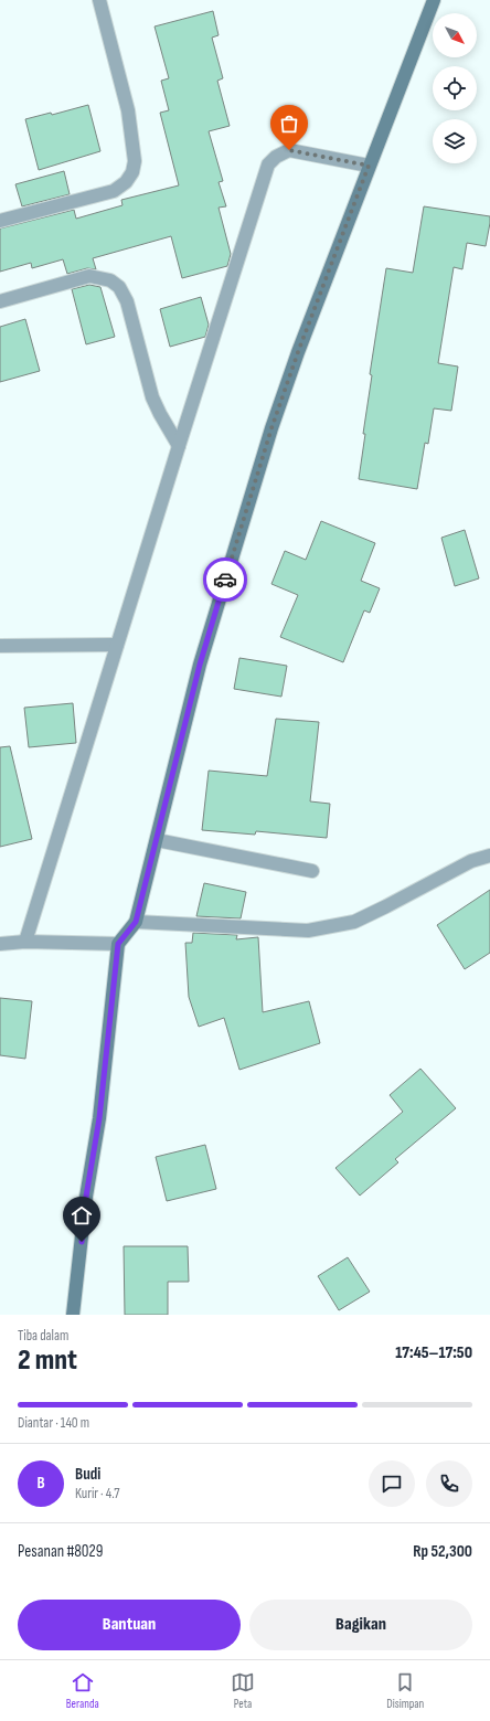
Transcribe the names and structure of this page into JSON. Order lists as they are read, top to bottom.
{
  "north": "bottom right",
  "page": {
    "heading": ["2 mnt", "Tiba dalam", "17:45–17:50"],
    "panel": [
      "Budi",
      "Kurir · 4.7",
      "Pesanan #8029",
      "Rp 52,300"
    ],
    "bar": "Diantar · 140 m",
    "round": "B",
    "buttons": ["Bantuan", "Bagikan"],
    "tabs": ["Beranda", "Peta", "Disimpan"]
  }
}
